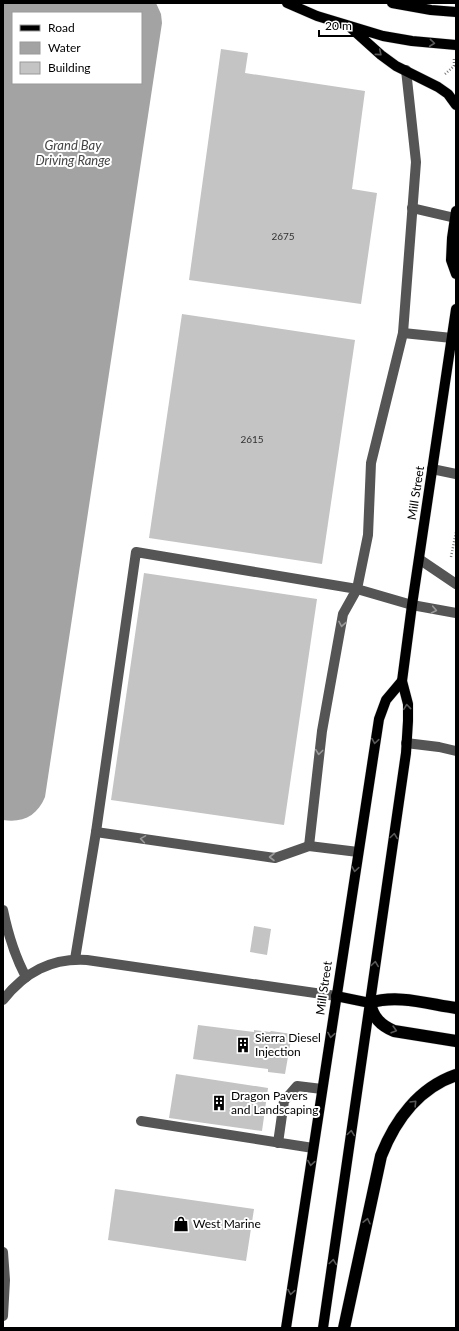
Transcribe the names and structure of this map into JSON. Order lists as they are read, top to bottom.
{
  "streets": {
    "main road": ["Mill Street"]
  },
  "water": ["Grand Bay Driving Range"],
  "places": {
    "building": ["Sierra Diesel Injection", "Dragon Pavers and Landscaping"],
    "shop": ["West Marine"]
  },
  "house_numbers": ["2675", "2615"],
  "legend": ["Road", "Water", "Building"],
  "scale_bar": "20 m"
}
